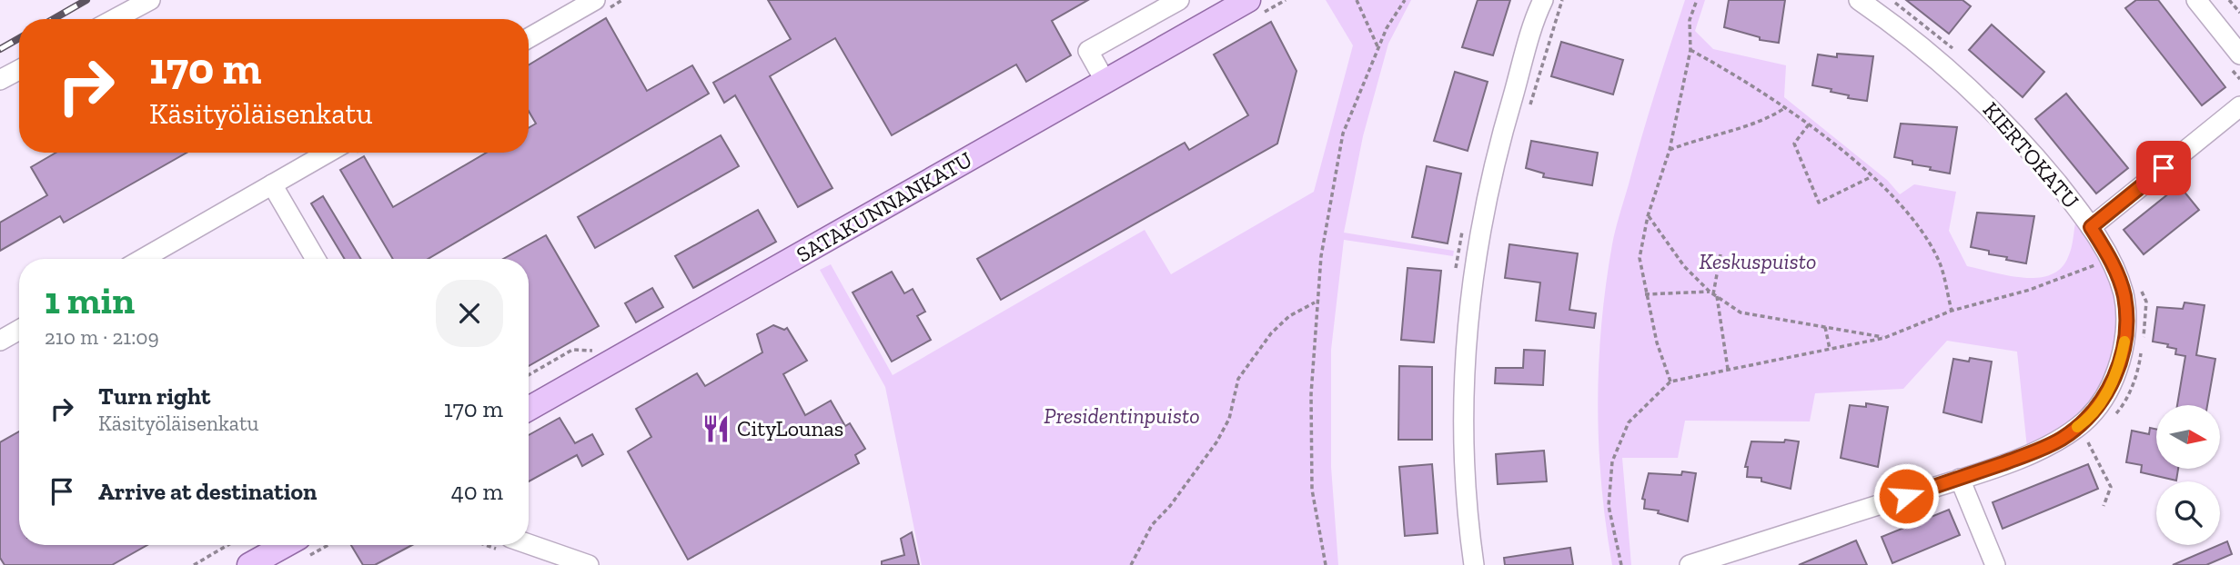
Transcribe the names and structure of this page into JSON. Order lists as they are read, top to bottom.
{
  "streets": {
    "main road": ["SATAKUNNANKATU"],
    "street": ["KIERTOKATU"]
  },
  "parks": ["Keskuspuisto", "Presidentinpuisto"],
  "places": {
    "restaurant": ["CityLounas"]
  },
  "north": "right",
  "page": {
    "turn": ["170 m", "Käsityöläisenkatu"],
    "heading": ["1 min", "210 m · 21:09"],
    "list": [
      {
        "name": "Turn right",
        "note": "Käsityöläisenkatu",
        "value": "170 m"
      },
      {
        "name": "Arrive at destination",
        "value": "40 m"
      }
    ]
  }
}
